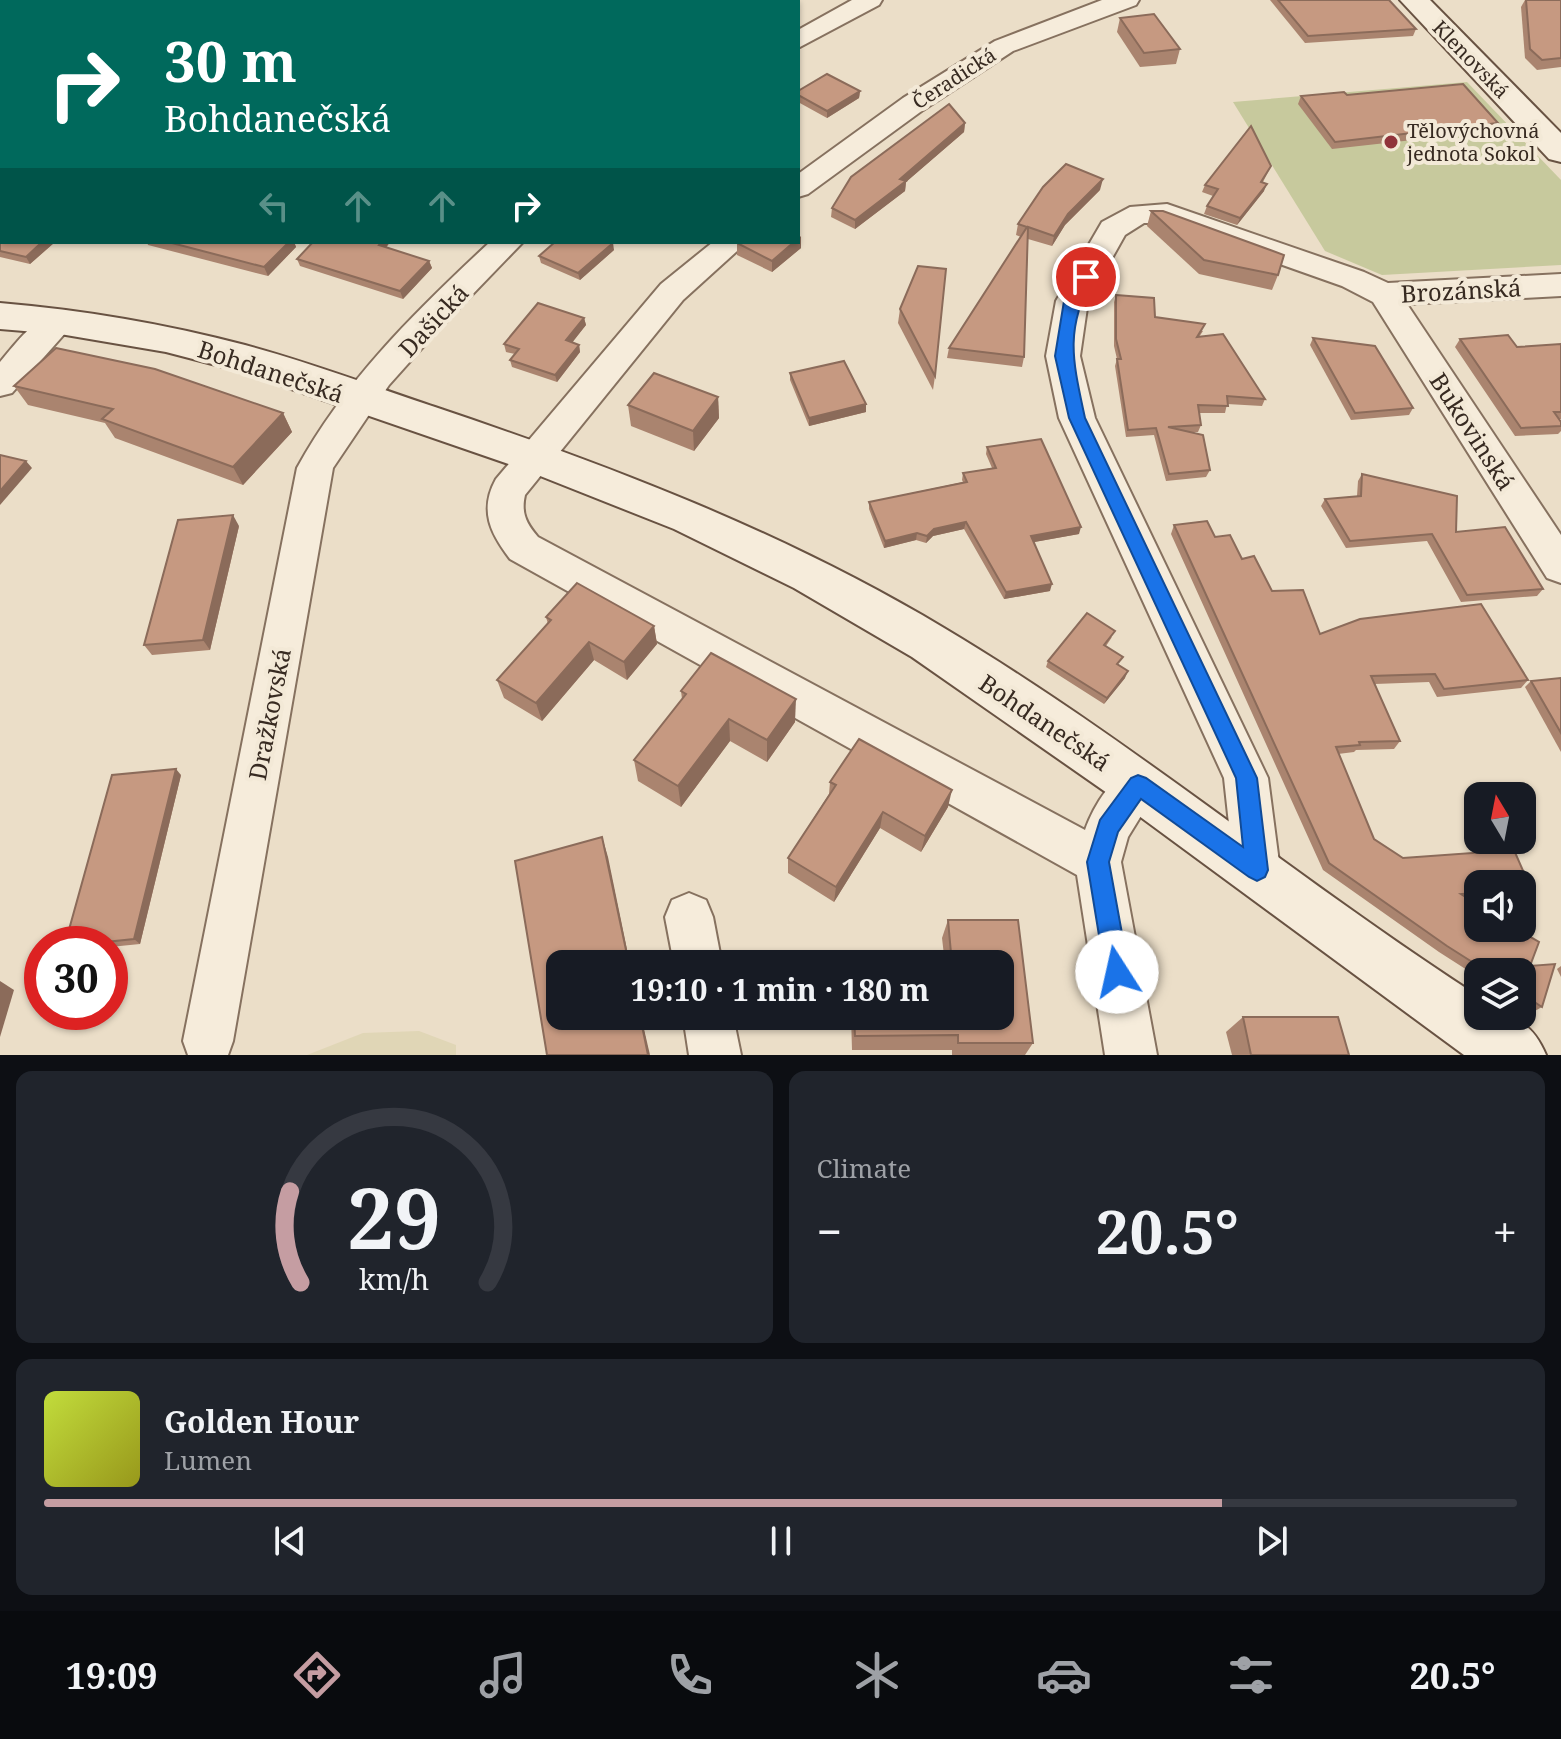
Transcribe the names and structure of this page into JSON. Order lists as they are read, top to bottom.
{
  "streets": {
    "street": [
      "Klenovská",
      "Čeradická",
      "Brozánská",
      "Dašická",
      "Bohdanečská",
      "Bukovinská",
      "Dražkovská"
    ]
  },
  "crossings": [
    ["Brozánská", "Bohdanečská"],
    ["Brozánská", "Bukovinská"],
    ["Dašická", "Bohdanečská"],
    ["Dašická", "Dražkovská"],
    ["Bohdanečská", "Dražkovská"]
  ],
  "places": ["Tělovýchovná jednota Sokol"],
  "north": "top",
  "page": {
    "turn": ["30 m", "Bohdanečská"],
    "limit": "30",
    "trip": "19:10 · 1 min · 180 m",
    "tile": "Climate",
    "heat": ["−", "20.5°", "+"],
    "song": ["Golden Hour", "Lumen"],
    "tabs": ["19:09", "20.5°"],
    "gauge": ["29", "km/h"]
  }
}
